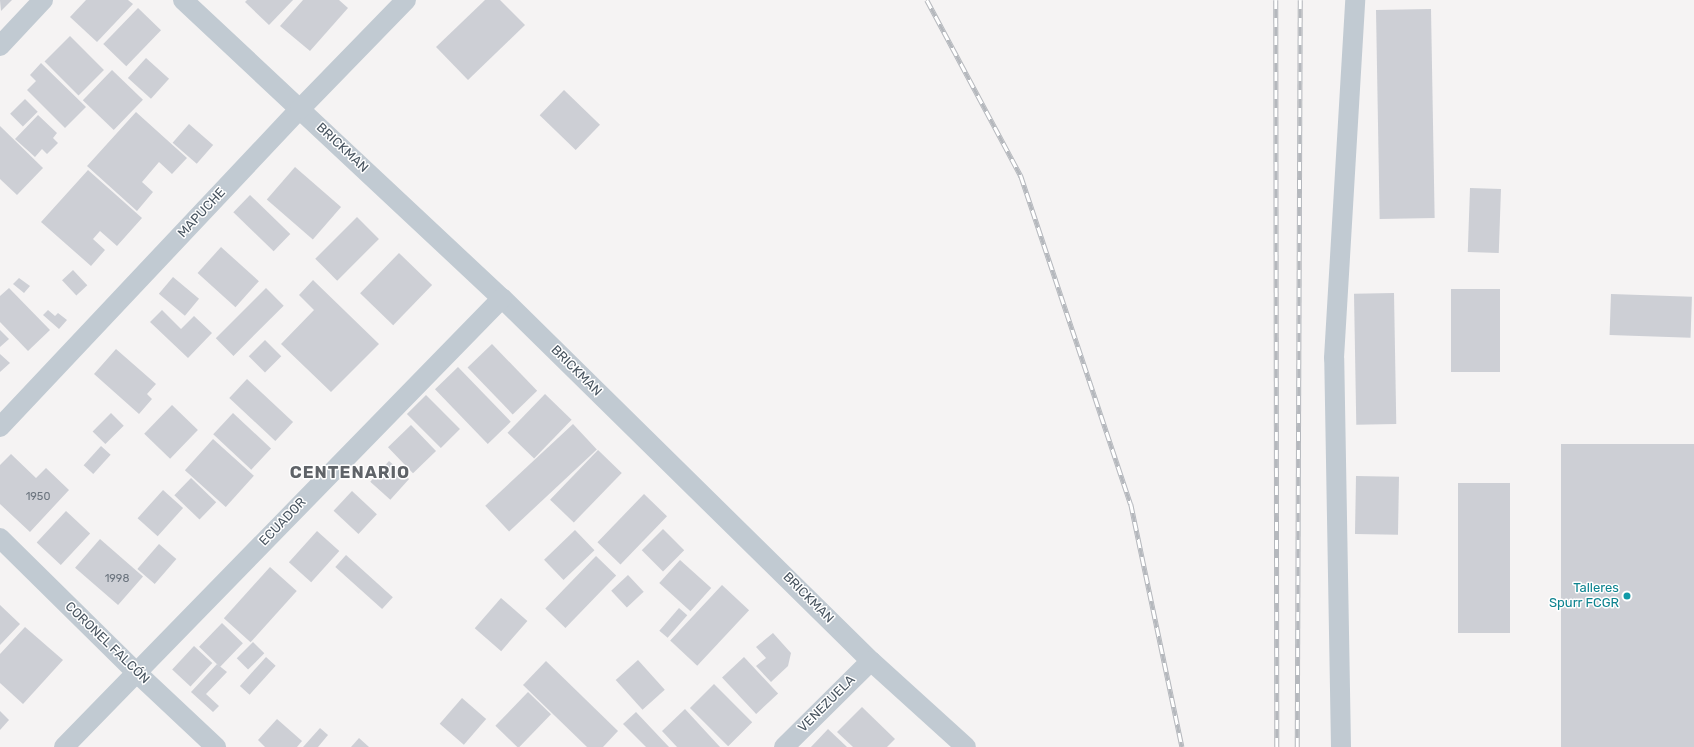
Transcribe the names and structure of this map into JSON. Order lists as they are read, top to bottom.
{
  "streets": {
    "street": [
      "BRICKMAN",
      "MAPUCHE",
      "ECUADOR",
      "CORONEL FALCÓN",
      "VENEZUELA"
    ]
  },
  "crossings": [
    ["BRICKMAN", "MAPUCHE"],
    ["BRICKMAN", "ECUADOR"],
    ["BRICKMAN", "VENEZUELA"],
    ["ECUADOR", "CORONEL FALCÓN"]
  ],
  "districts": ["CENTENARIO"],
  "places": ["Talleres Spurr FCGR"],
  "house_numbers": ["1950", "1998"]
}
